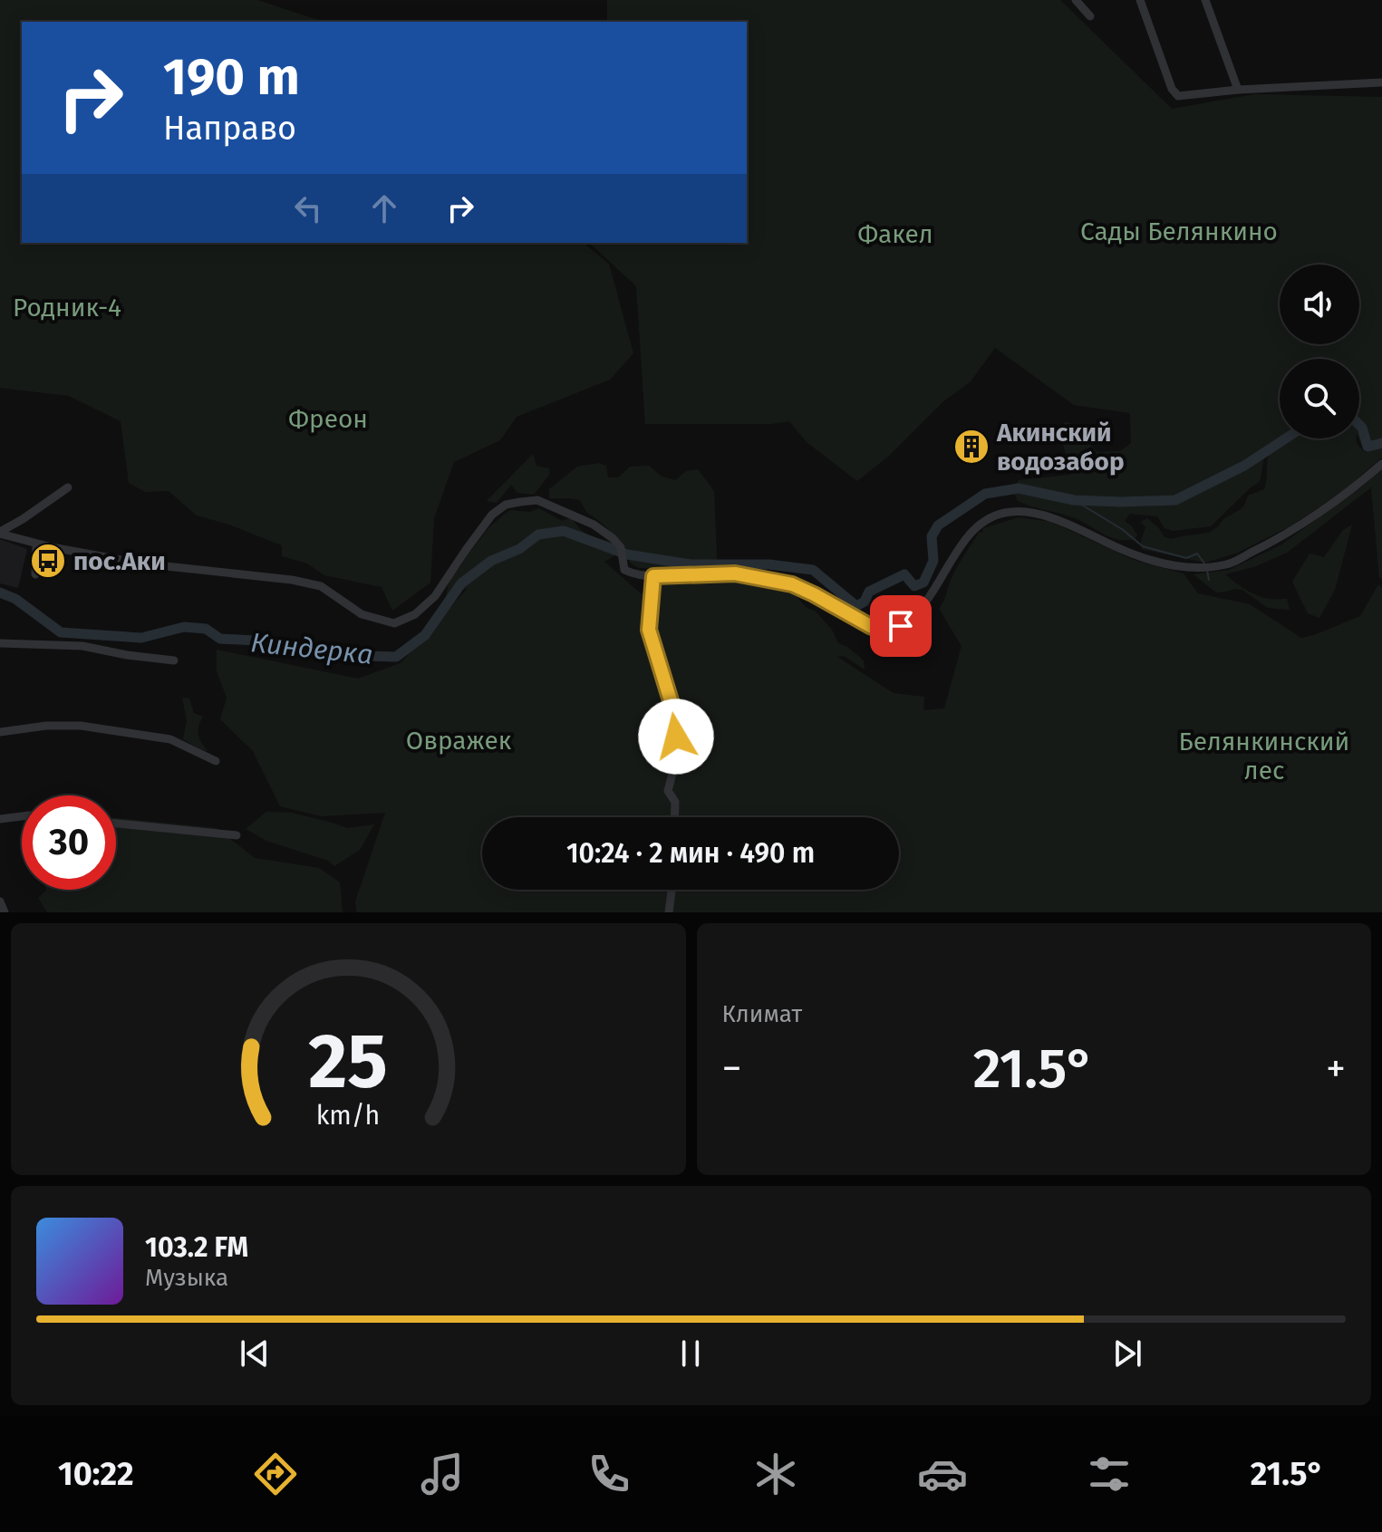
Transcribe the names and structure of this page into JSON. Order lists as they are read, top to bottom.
{
  "water": ["Киндерка"],
  "parks": [
    "Сады Белянкино",
    "Факел",
    "Родник-4",
    "Фреон",
    "Овражек",
    "Белянкинский лес"
  ],
  "places": {
    "building": ["Акинский водозабор"],
    "bus stop": ["пос.Аки"]
  },
  "page": {
    "turn": ["190 m", "Направо"],
    "limit": "30",
    "trip": "10:24 · 2 мин · 490 m",
    "tile": "Климат",
    "heat": ["−", "21.5°", "+"],
    "song": ["103.2 FM", "Музыка"],
    "tabs": ["10:22", "21.5°"],
    "gauge": ["25", "km/h"]
  }
}
